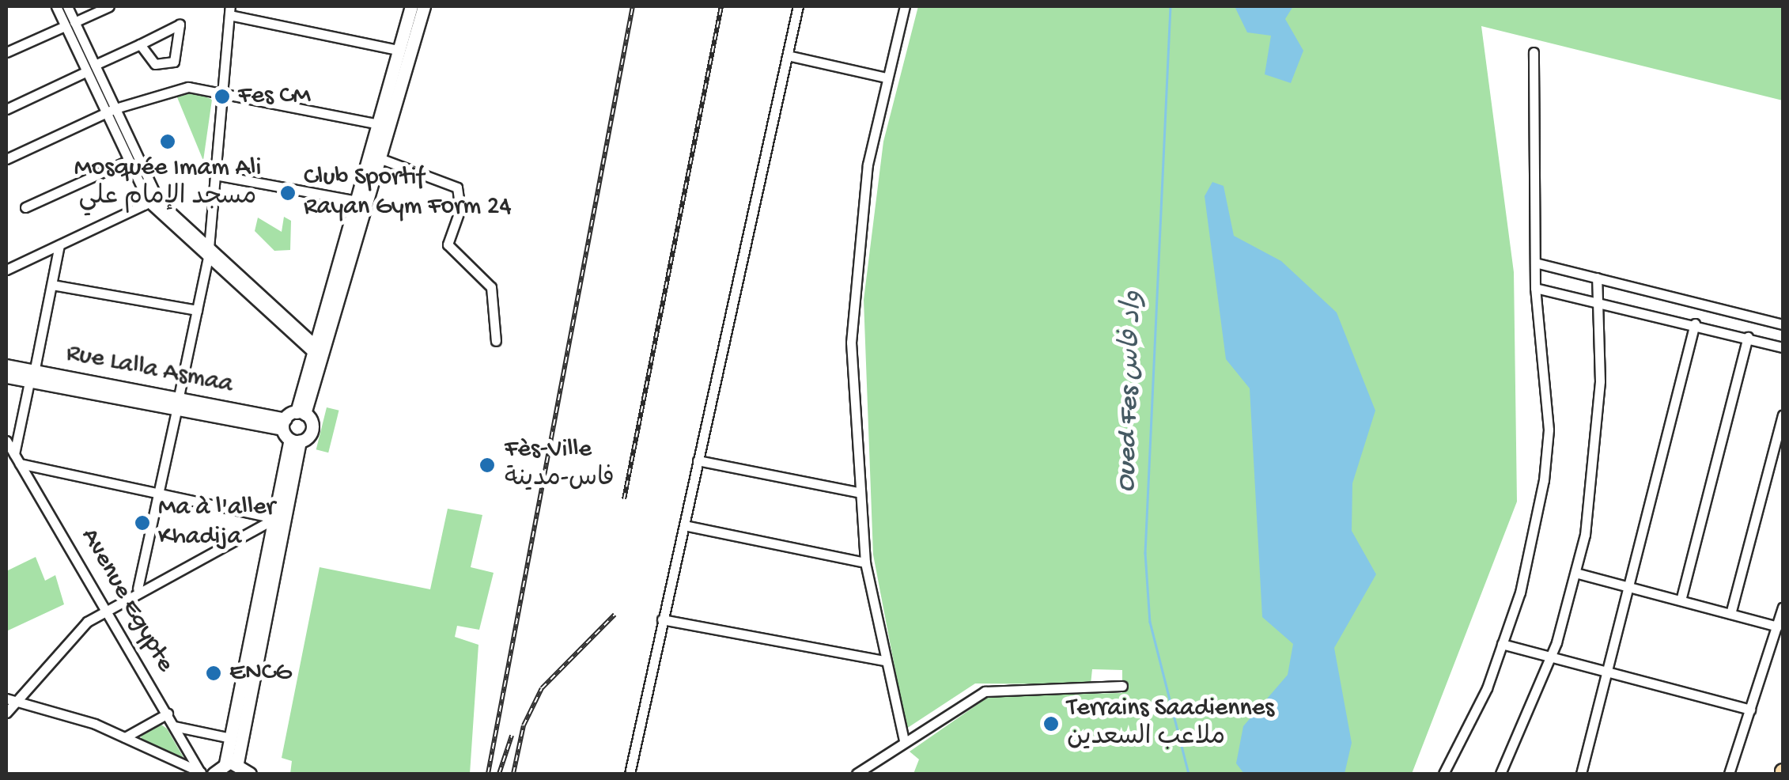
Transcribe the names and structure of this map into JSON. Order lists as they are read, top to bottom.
{
  "streets": {
    "street": ["Rue Lalla Asmaa", "Avenue Egypte"]
  },
  "water": ["Oued Fes واد فاس"],
  "places": [
    "Fes CM",
    "Mosquée Imam Ali مسجد الإمام علي",
    "Club Sportif Rayan Gym Form 24",
    "Fès-Ville فاس-مدينة",
    "Ma à l'aller Khadija",
    "ENCG",
    "Terrains Saadiennes ملاعب السعدين"
  ]
}
